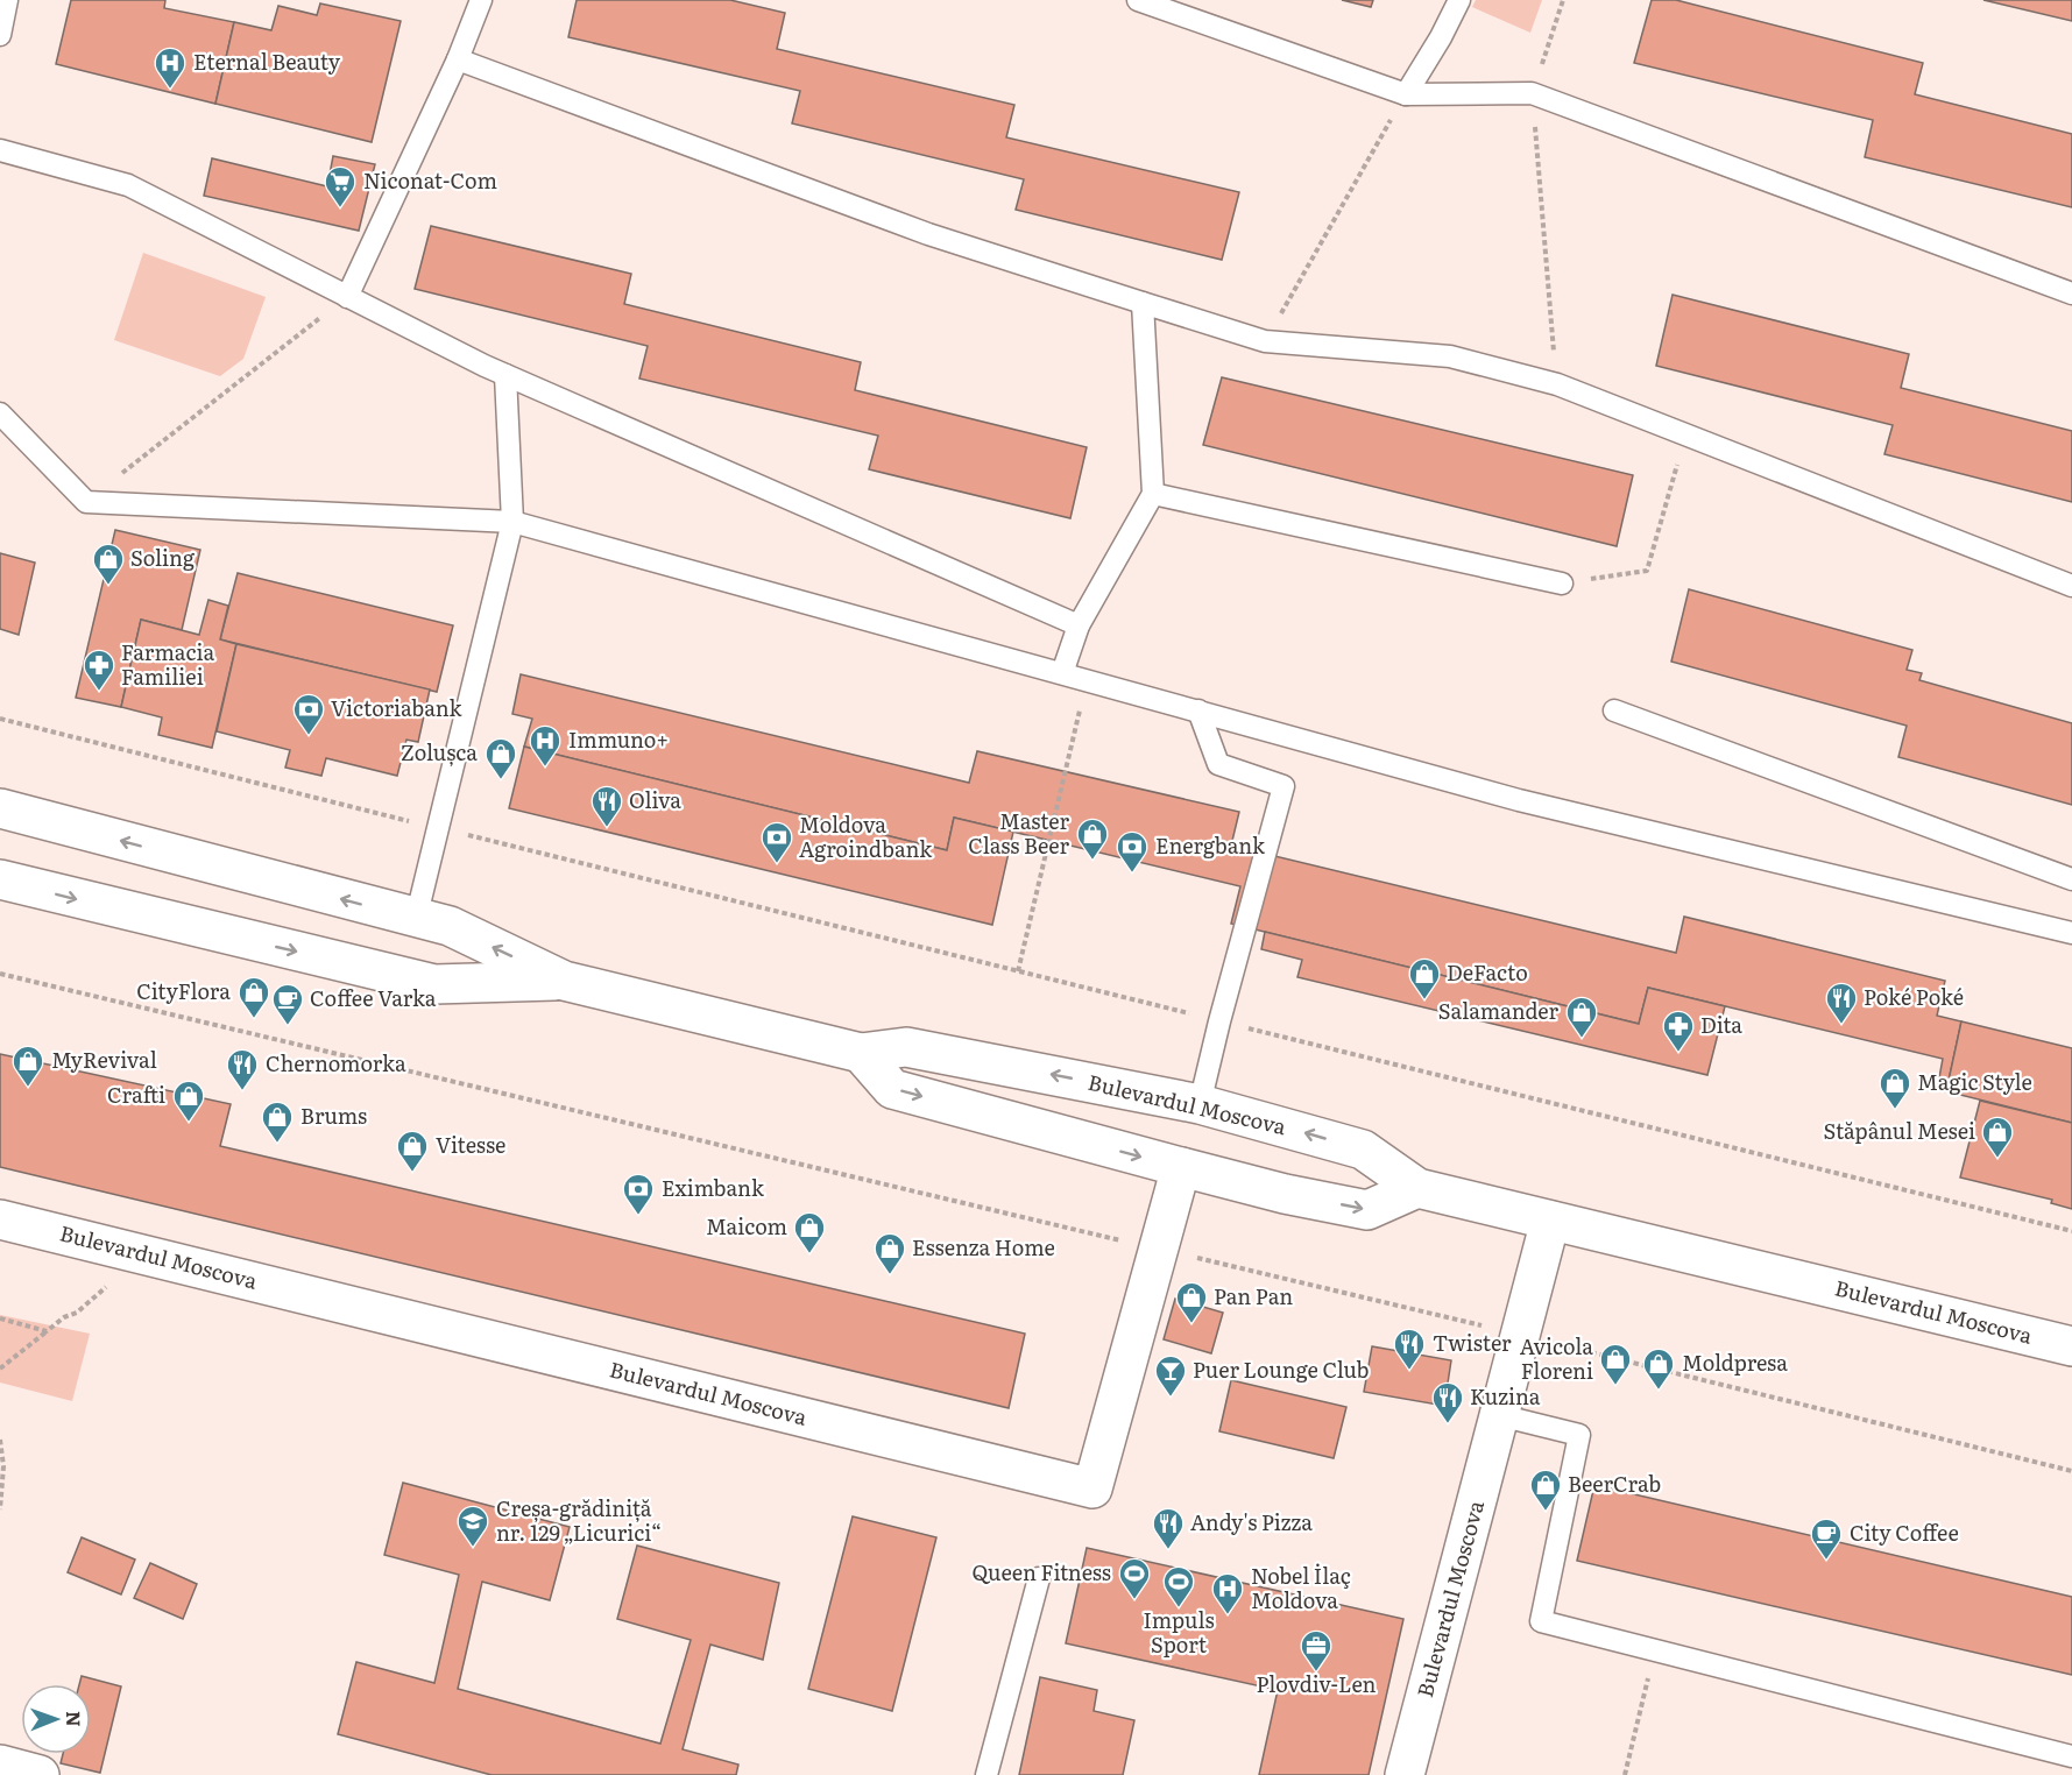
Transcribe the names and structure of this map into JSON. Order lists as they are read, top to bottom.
{
  "streets": {
    "main road": ["Bulevardul Moscova"]
  },
  "places": {
    "hospital": ["Eternal Beauty", "Immuno+", "Nobel İlaç Moldova"],
    "supermarket": ["Niconat-Com"],
    "shop": [
      "Soling",
      "Zolușca",
      "Master Class Beer",
      "DeFacto",
      "CityFlora",
      "Salamander",
      "MyRevival",
      "Magic Style",
      "Crafti",
      "Brums",
      "Stăpânul Mesei",
      "Vitesse",
      "Maicom",
      "Essenza Home",
      "Pan Pan",
      "Avicola Floreni",
      "Moldpresa",
      "BeerCrab"
    ],
    "pharmacy": ["Farmacia Familiei", "Dita"],
    "bank": [
      "Victoriabank",
      "Moldova Agroindbank",
      "Energbank",
      "Eximbank"
    ],
    "restaurant": [
      "Oliva",
      "Poké Poké",
      "Chernomorka",
      "Twister",
      "Kuzina",
      "Andy's Pizza"
    ],
    "cafe": ["Coffee Varka", "City Coffee"],
    "bar": ["Puer Lounge Club"],
    "school or university": ["Creșa-grădiniță nr. 129 „Licurici“"],
    "sports": ["Queen Fitness", "Impuls Sport"],
    "office": ["Plovdiv-Len"]
  },
  "north": "right"
}
